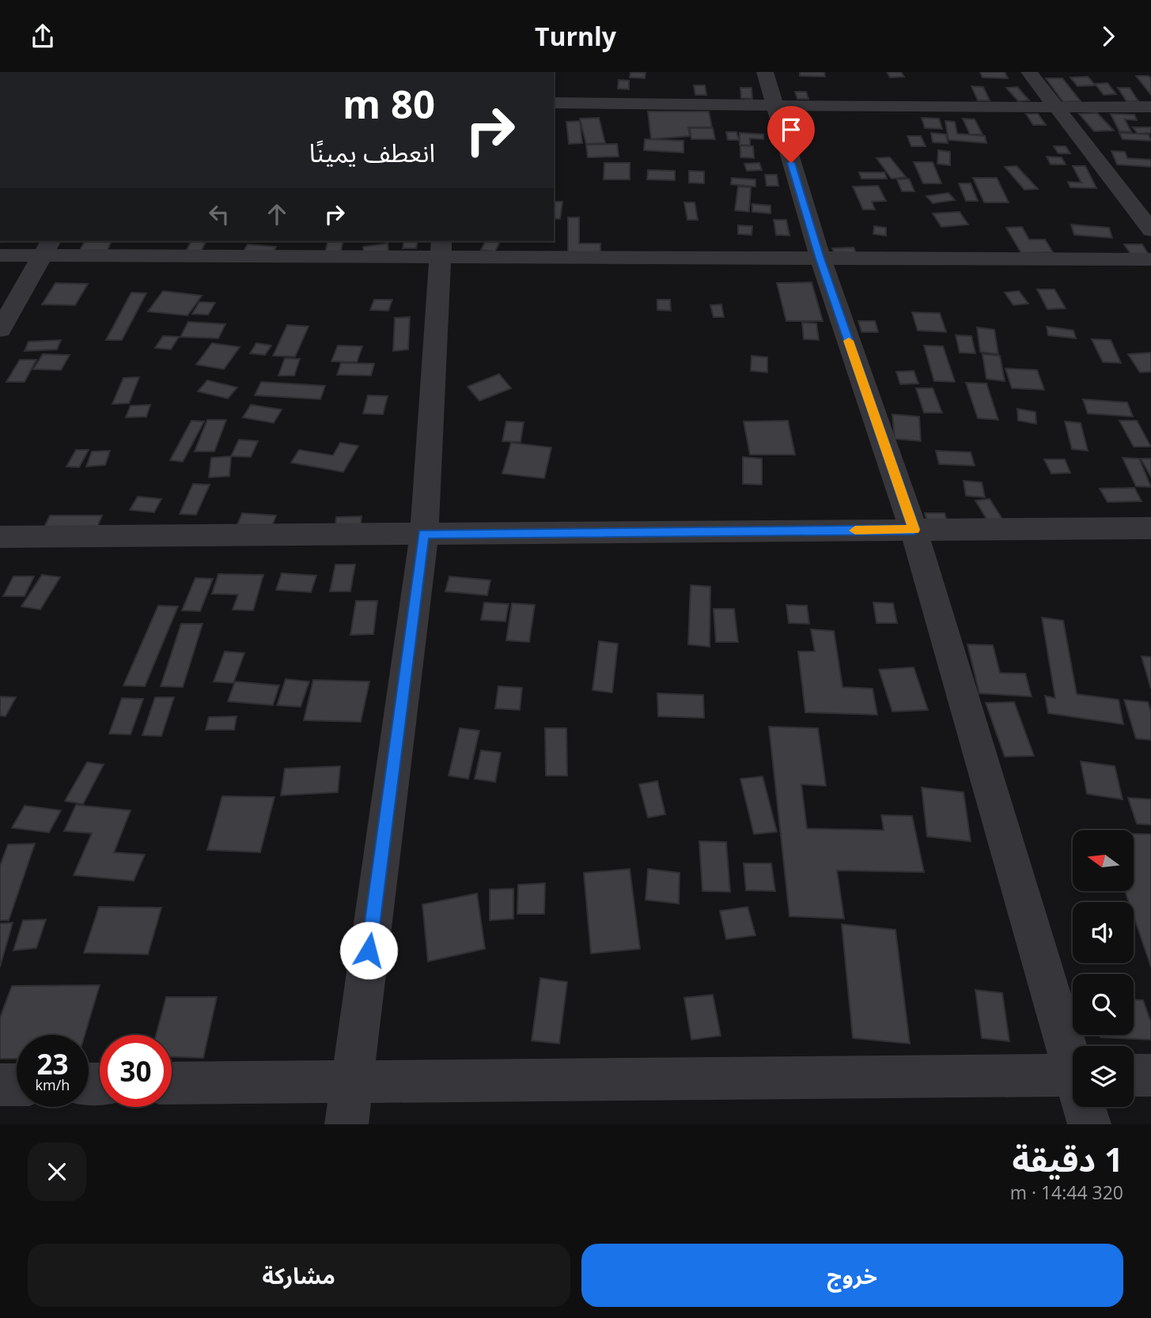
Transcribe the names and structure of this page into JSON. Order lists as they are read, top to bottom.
{
  "north": "left",
  "page": {
    "header": "Turnly",
    "turn": ["80 m", "انعطف يمينًا"],
    "speed": "23 km/h",
    "limit": "30",
    "heading": ["1 دقيقة", "320 m · 14:44"],
    "buttons": ["خروج", "مشاركة"]
  }
}
